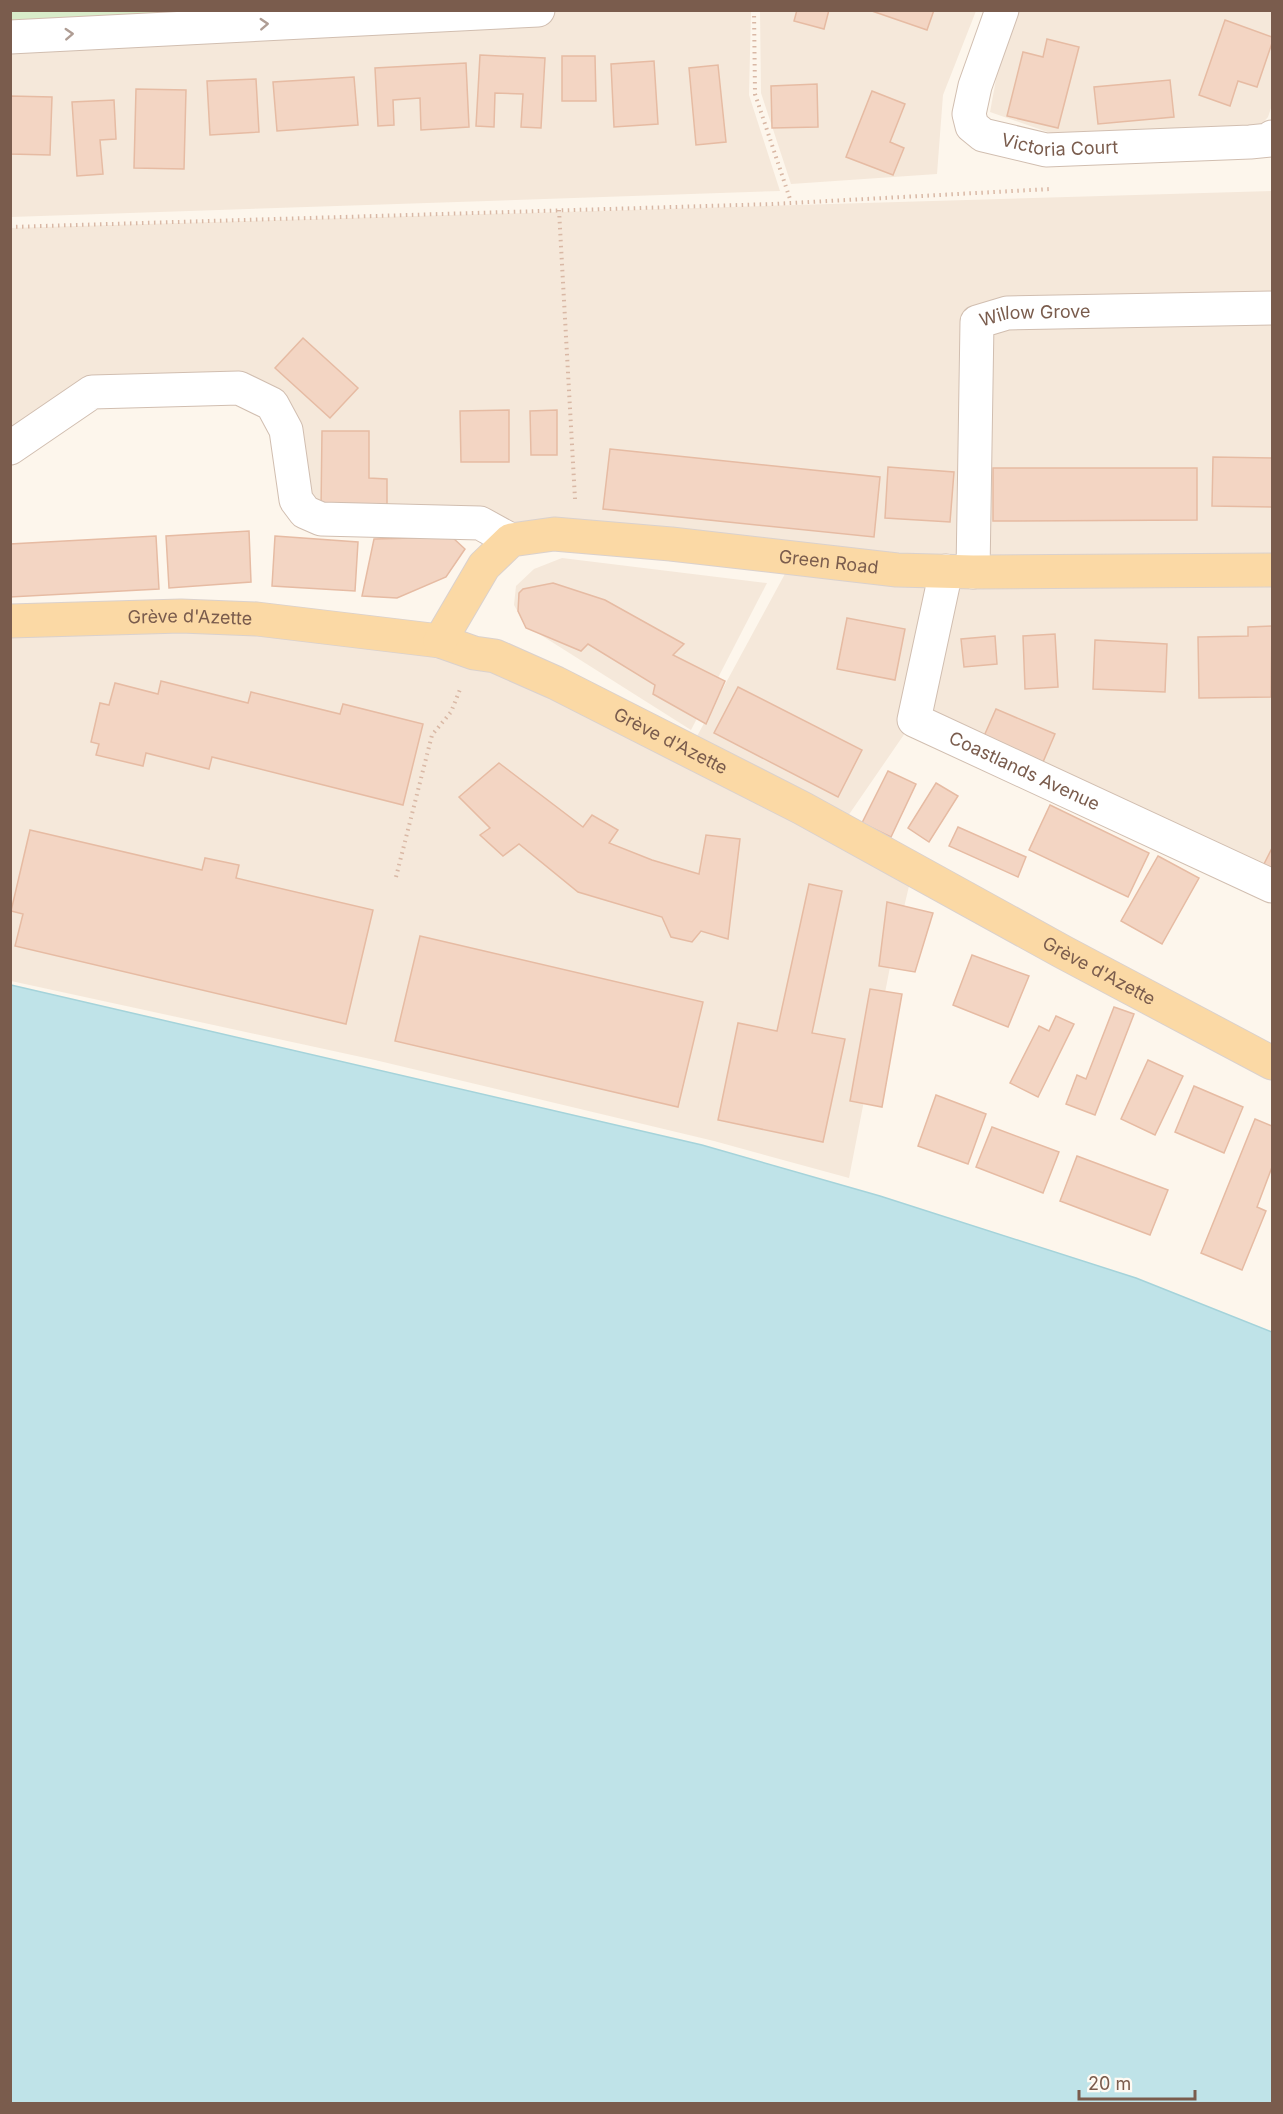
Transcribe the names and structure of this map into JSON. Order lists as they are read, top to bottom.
{
  "streets": {
    "main road": ["Green Road", "Grève d'Azette"],
    "street": ["Victoria Court", "Willow Grove", "Coastlands Avenue"]
  },
  "crossings": [
    ["Willow Grove", "Green Road"],
    ["Willow Grove", "Coastlands Avenue"],
    ["Green Road", "Coastlands Avenue"]
  ],
  "scale_bar": "20 m"
}
